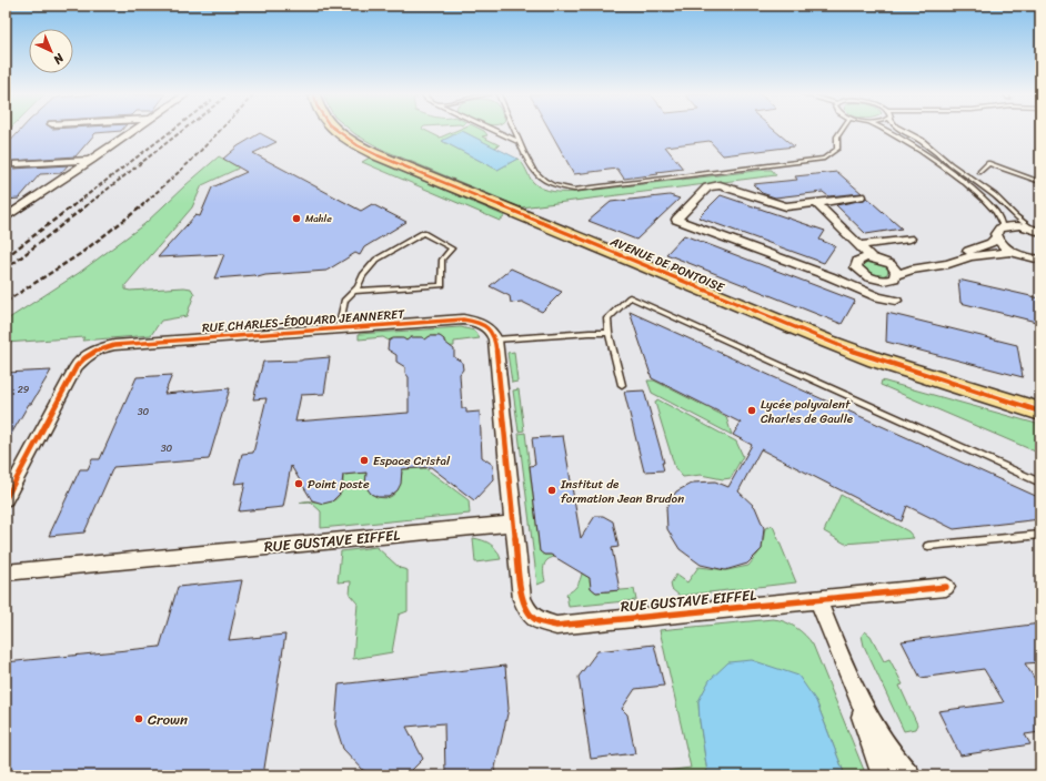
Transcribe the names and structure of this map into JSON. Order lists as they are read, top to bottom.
{
  "streets": {
    "main road": ["AVENUE DE PONTOISE"],
    "street": ["RUE CHARLES-ÉDOUARD JEANNERET", "RUE GUSTAVE EIFFEL"]
  },
  "places": [
    "Mahle",
    "Lycée polyvalent Charles de Gaulle",
    "Espace Cristal",
    "Point poste",
    "Institut de formation Jean Brudon",
    "Crown"
  ],
  "house_numbers": ["29", "30", "30"],
  "north": "bottom right"
}
